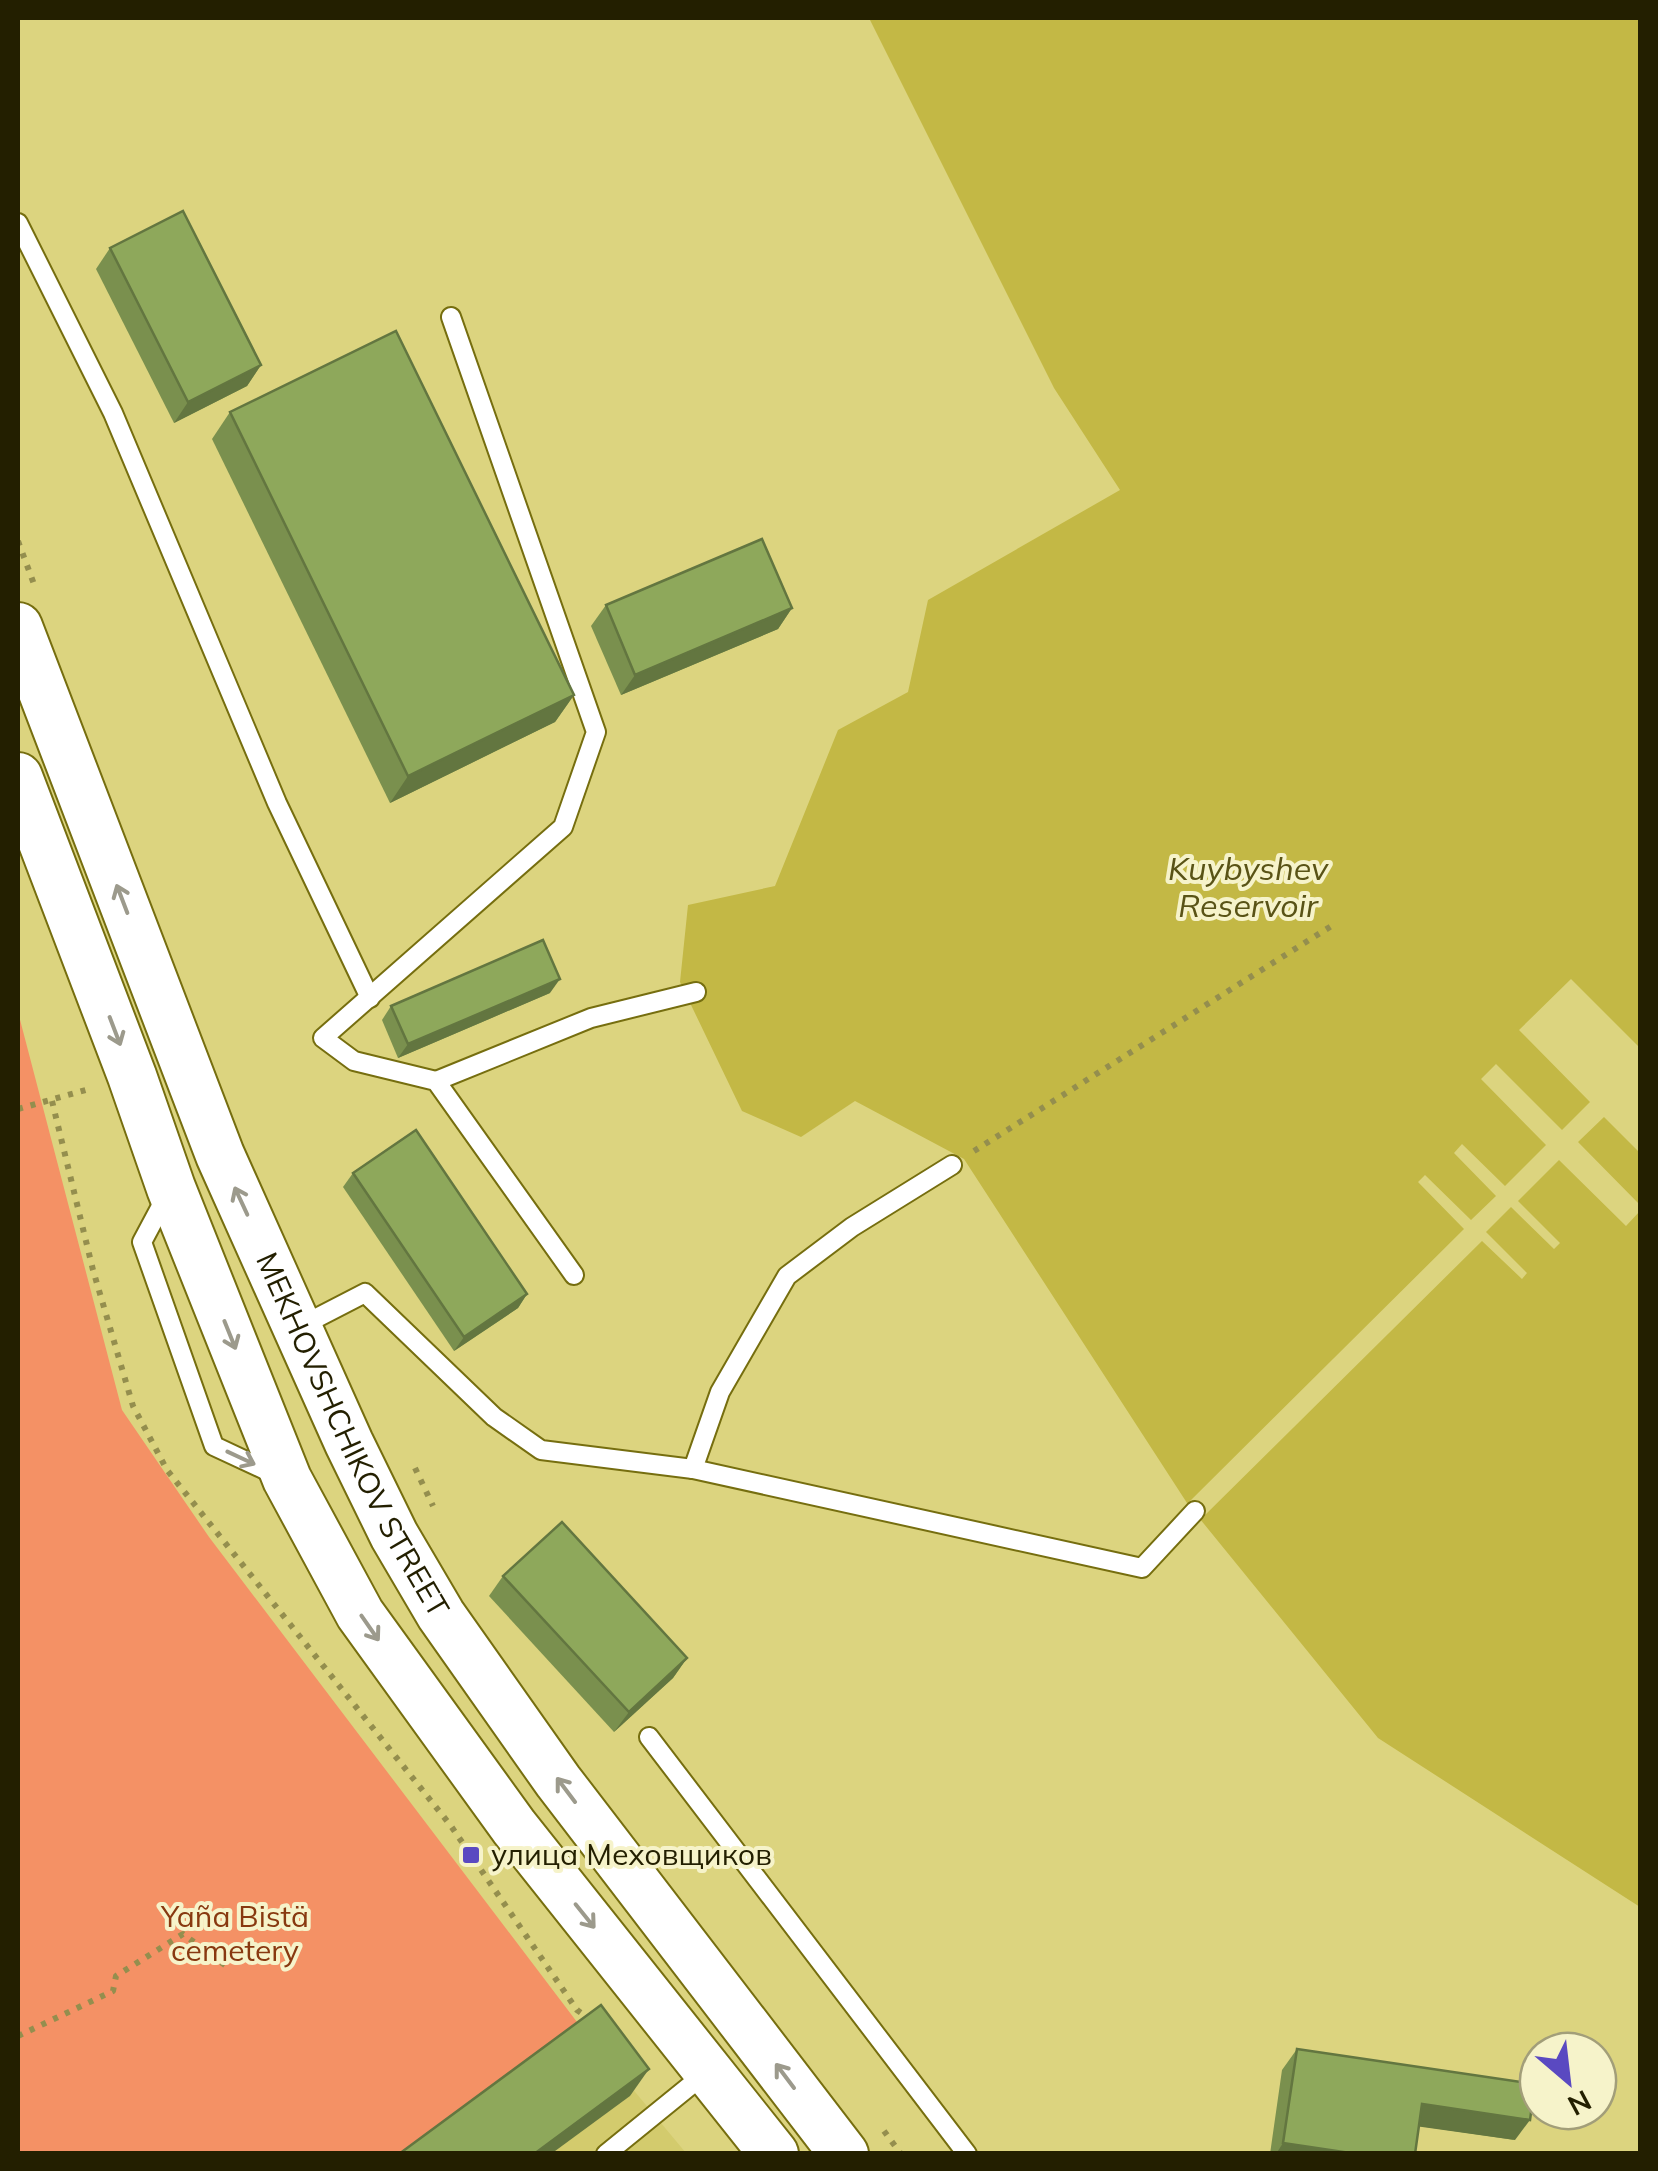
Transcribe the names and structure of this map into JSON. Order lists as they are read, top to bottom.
{
  "streets": {
    "main road": ["MEKHOVSHCHIKOV STREET"]
  },
  "water": ["Kuybyshev Reservoir"],
  "parks": ["Yaña Bistä cemetery"],
  "places": {
    "transit": ["улица Меховщиков"]
  },
  "north": "bottom right"
}
